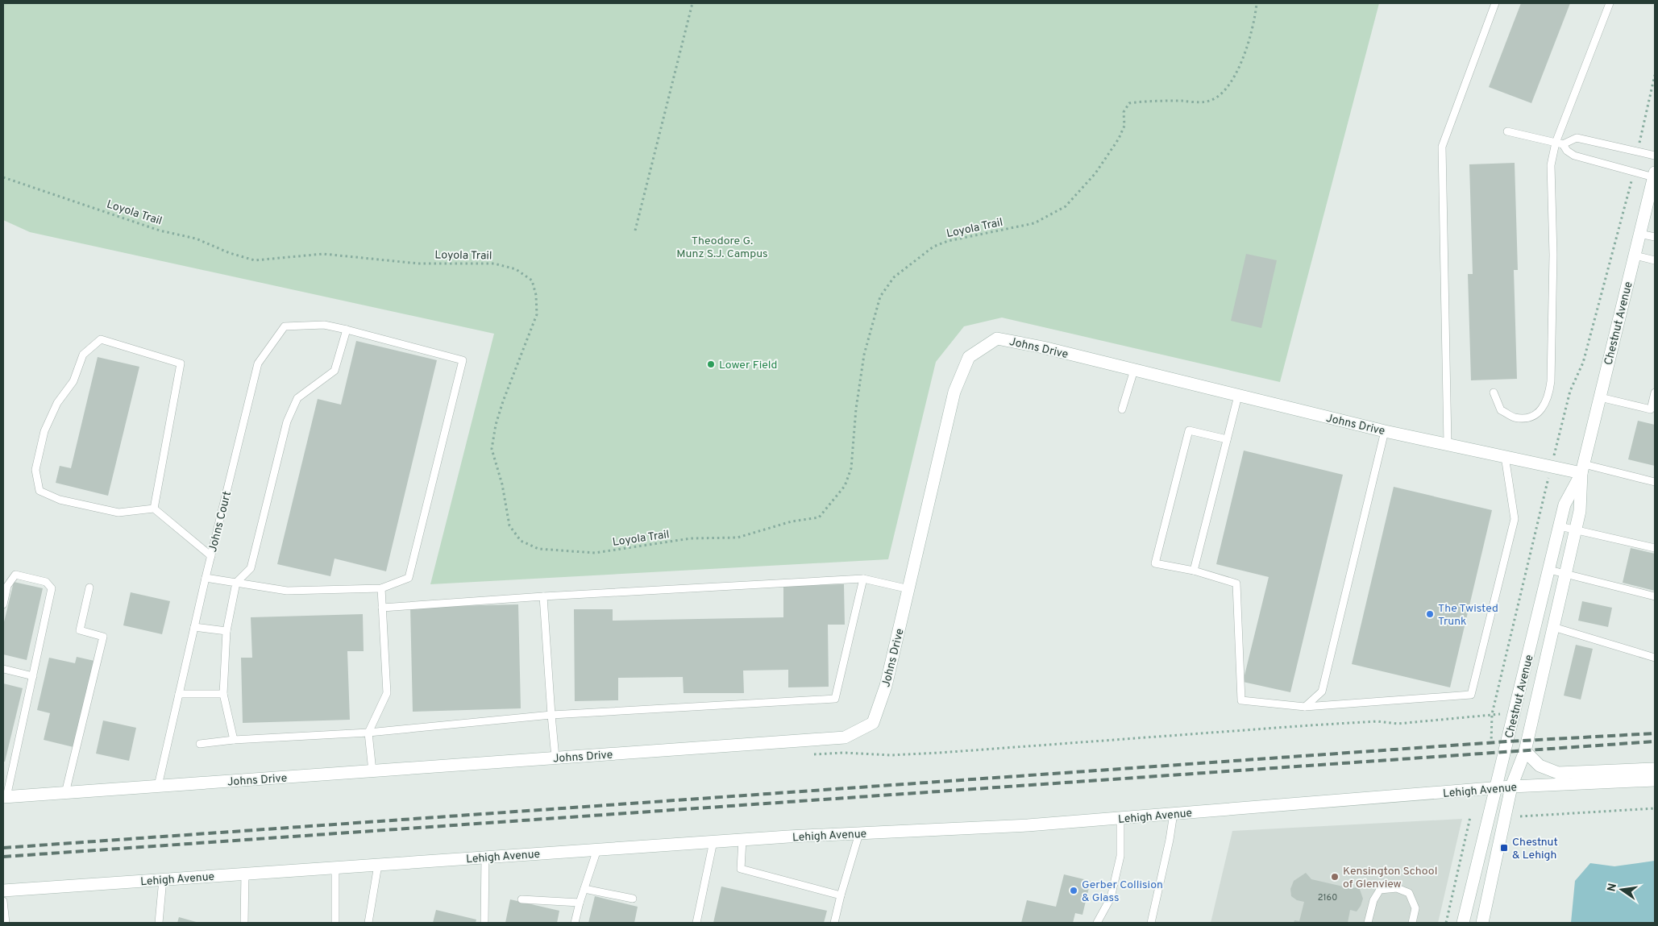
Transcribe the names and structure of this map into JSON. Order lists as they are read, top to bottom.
{
  "streets": {
    "street": ["Chestnut Avenue", "Johns Drive", "Lehigh Avenue"],
    "lane": ["Johns Court"],
    "path": ["Loyola Trail"]
  },
  "crossings": [
    ["Chestnut Avenue", "Johns Drive"],
    ["Chestnut Avenue", "Lehigh Avenue"],
    ["Johns Drive", "Johns Court"]
  ],
  "parks": ["Theodore G. Munz S.J. Campus"],
  "places": {
    "other": [
      "Lower Field",
      "The Twisted Trunk",
      "Kensington School of Glenview",
      "Gerber Collision & Glass"
    ],
    "transit": ["Chestnut & Lehigh"]
  },
  "house_numbers": ["2160"],
  "north": "left"
}
